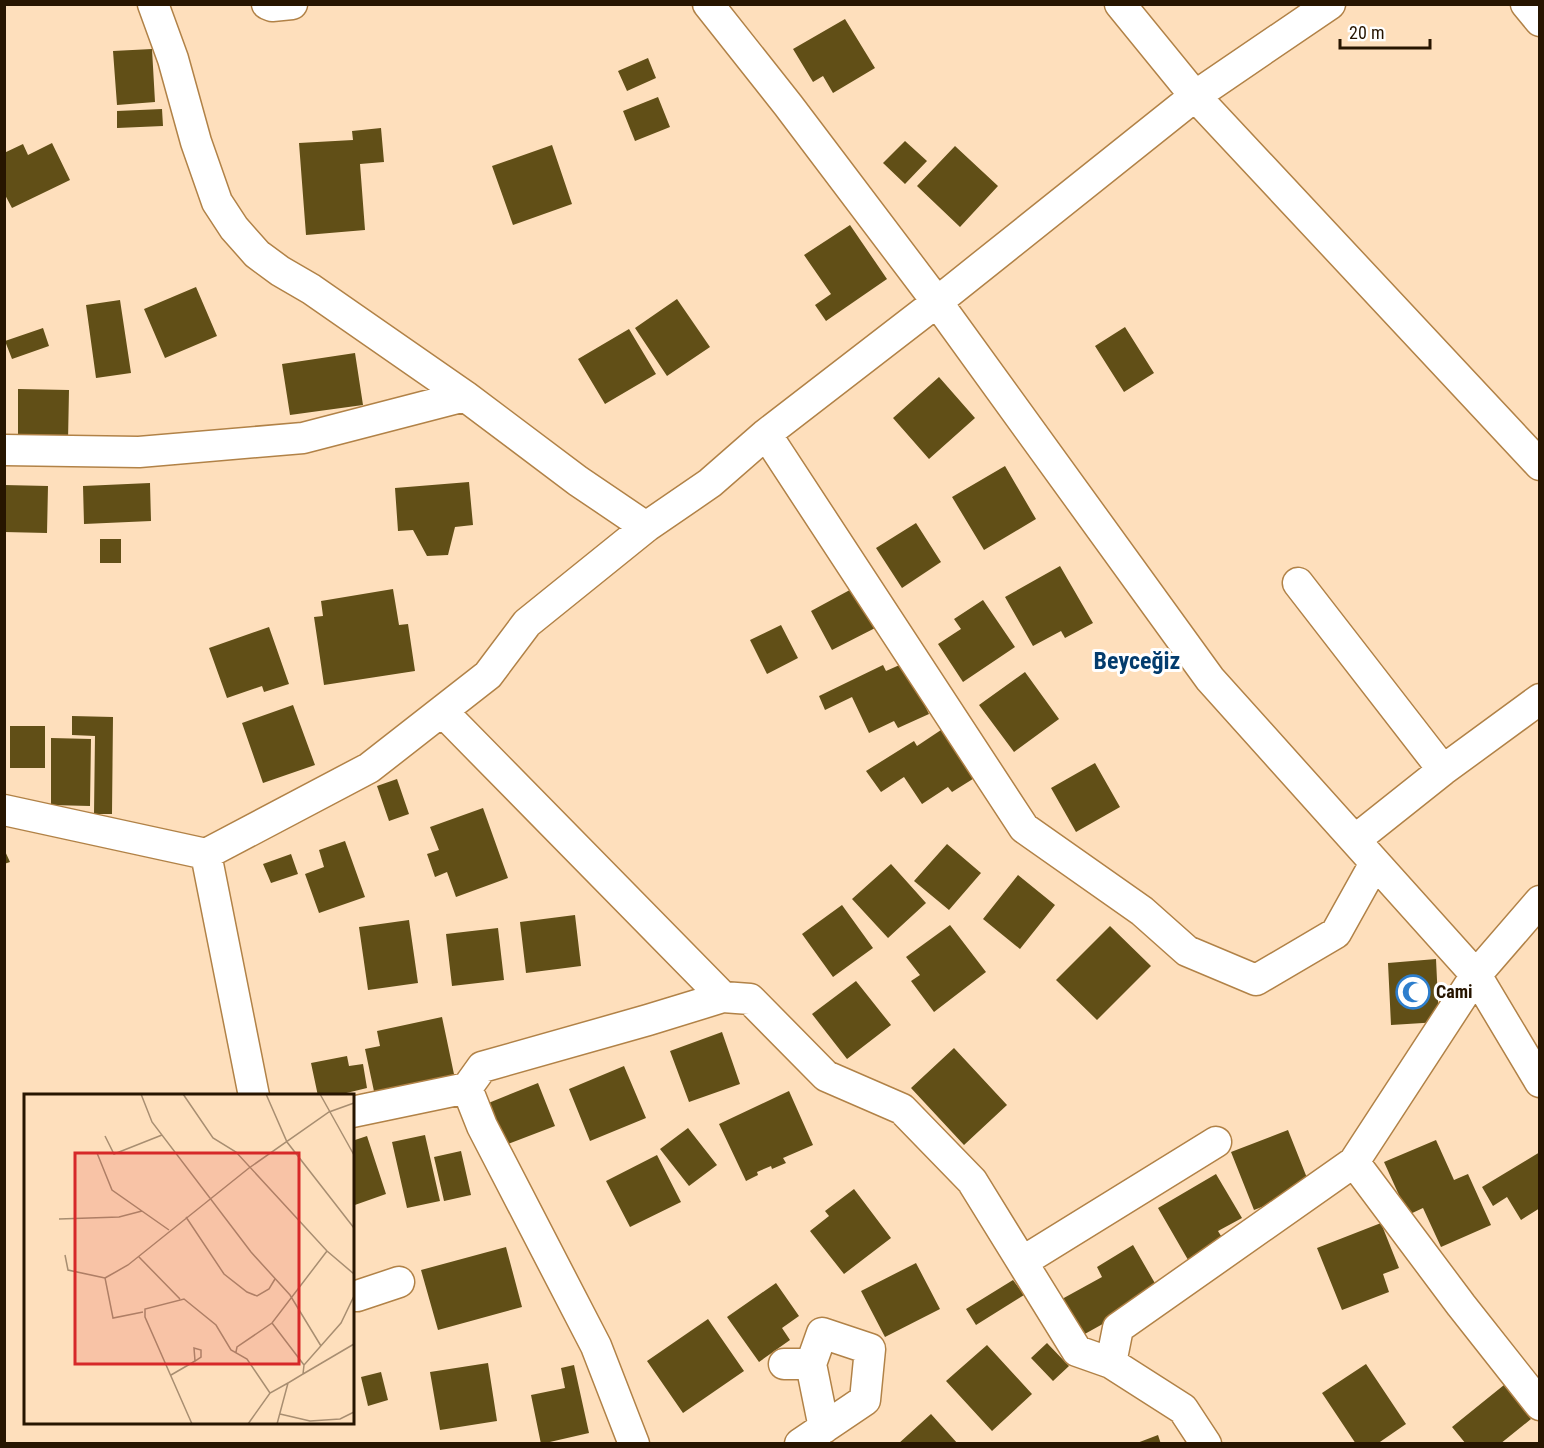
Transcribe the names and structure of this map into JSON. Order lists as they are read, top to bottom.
{
  "districts": ["Beyceğiz"],
  "places": {
    "mosque": ["Cami"]
  },
  "scale_bar": "20 m"
}
